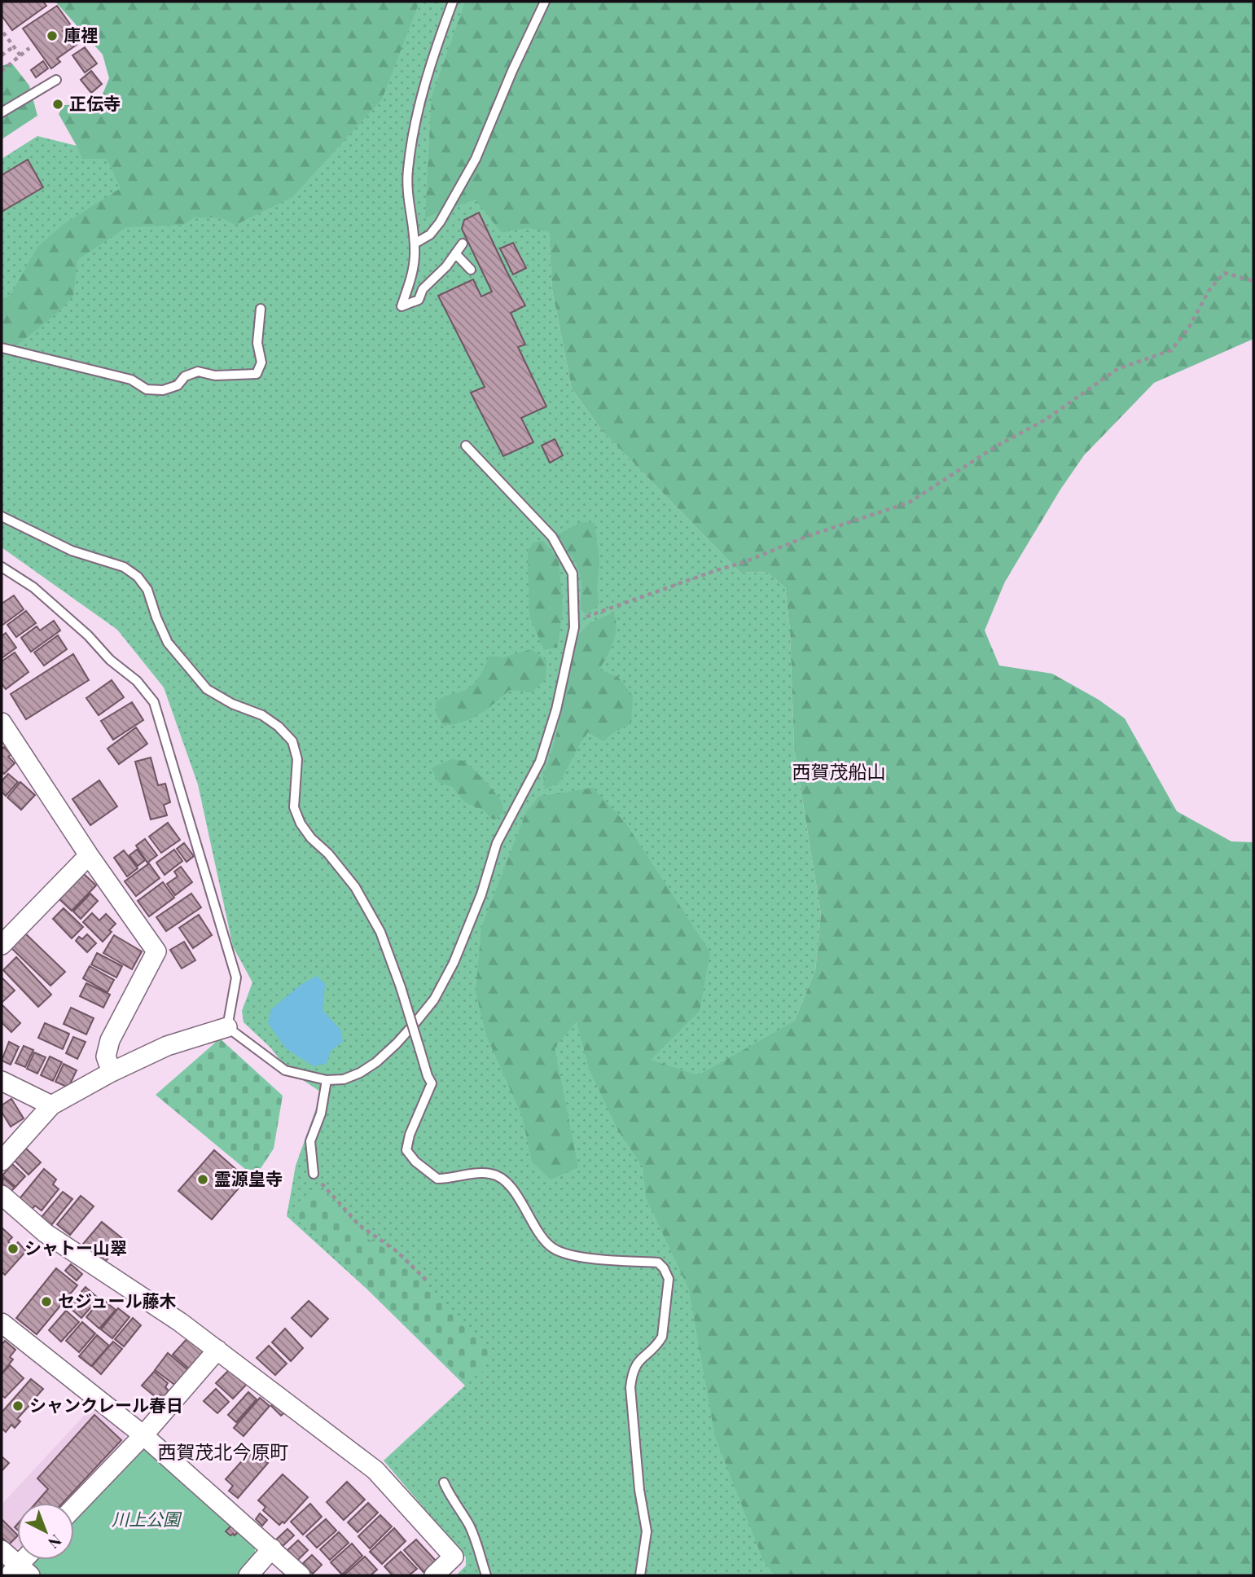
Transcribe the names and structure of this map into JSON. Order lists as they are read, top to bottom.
{
  "districts": ["西賀茂船山", "西賀茂北今原町"],
  "parks": ["川上公園"],
  "places": [
    "庫裡",
    "正伝寺",
    "霊源皇寺",
    "シャトー山翠",
    "セジュール藤木",
    "シャンクレール春日"
  ],
  "north": "bottom right"
}
